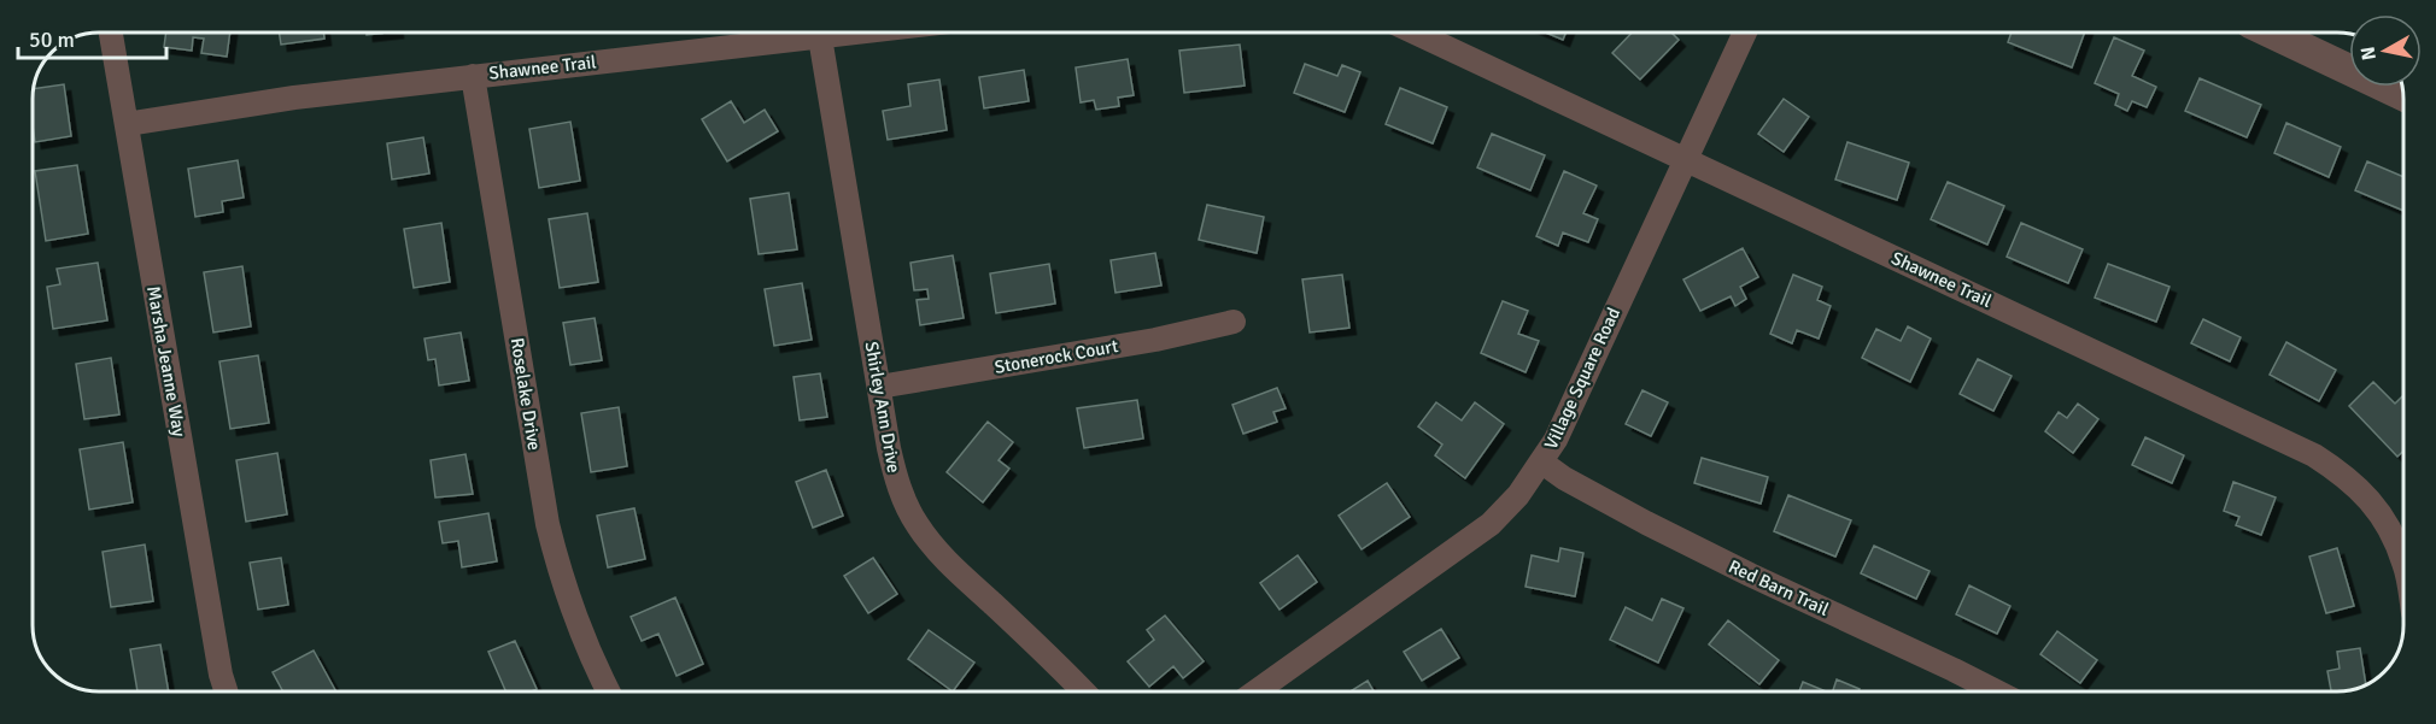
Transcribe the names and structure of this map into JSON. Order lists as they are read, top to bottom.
{
  "streets": {
    "street": [
      "Shawnee Trail",
      "Stonerock Court",
      "Marsha Jeanne Way",
      "Village Square Road",
      "Roselake Drive",
      "Shirley Ann Drive",
      "Red Barn Trail"
    ]
  },
  "crossings": [
    ["Shawnee Trail", "Marsha Jeanne Way"],
    ["Shawnee Trail", "Village Square Road"],
    ["Shawnee Trail", "Roselake Drive"],
    ["Shawnee Trail", "Shirley Ann Drive"],
    ["Stonerock Court", "Shirley Ann Drive"],
    ["Village Square Road", "Red Barn Trail"]
  ],
  "scale_bar": "50 m",
  "north": "left"
}
